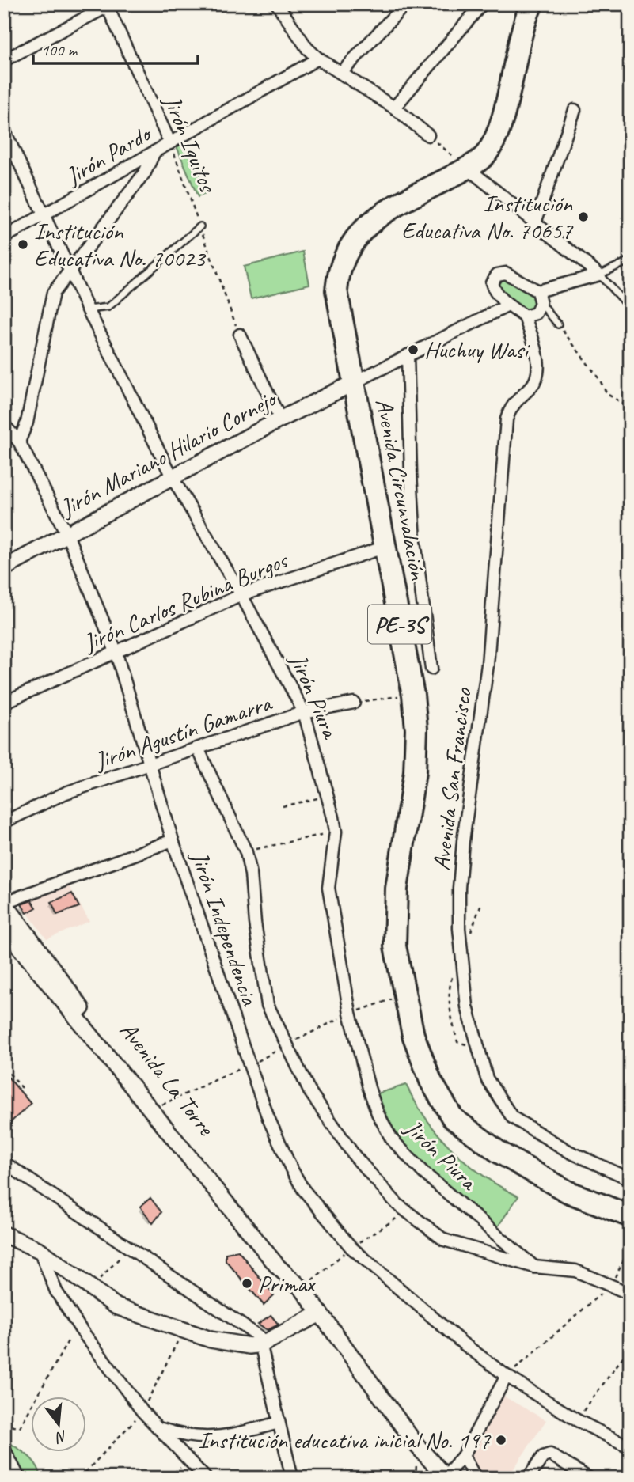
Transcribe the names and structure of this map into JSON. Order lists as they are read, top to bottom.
{
  "streets": {
    "highway": ["Avenida Circunvalación", "PE-3S"],
    "main road": ["Jirón Mariano Hilario Cornejo", "Avenida La Torre"],
    "street": [
      "Jirón Iquitos",
      "Jirón Pardo",
      "Jirón Carlos Rubina Burgos",
      "Jirón Piura",
      "Jirón Agustín Gamarra",
      "Avenida San Francisco",
      "Jirón Independencia"
    ]
  },
  "crossings": [
    ["Jirón Iquitos", "Jirón Pardo"],
    ["Jirón Pardo", "Jirón Piura"],
    ["Jirón Mariano Hilario Cornejo", "Avenida Circunvalación"],
    ["Jirón Mariano Hilario Cornejo", "Jirón Piura"],
    ["Jirón Mariano Hilario Cornejo", "Jirón Independencia"],
    ["Avenida Circunvalación", "Jirón Carlos Rubina Burgos"],
    ["Jirón Carlos Rubina Burgos", "Jirón Piura"],
    ["Jirón Carlos Rubina Burgos", "Jirón Independencia"],
    ["Jirón Piura", "Jirón Agustín Gamarra"],
    ["Jirón Agustín Gamarra", "Jirón Independencia"]
  ],
  "places": [
    "Institución Educativa No. 70657",
    "Institución Educativa No. 70023",
    "Huchuy Wasi",
    "Primax",
    "Institución educativa inicial No. 197"
  ],
  "scale_bar": "100 m",
  "north": "bottom"
}
